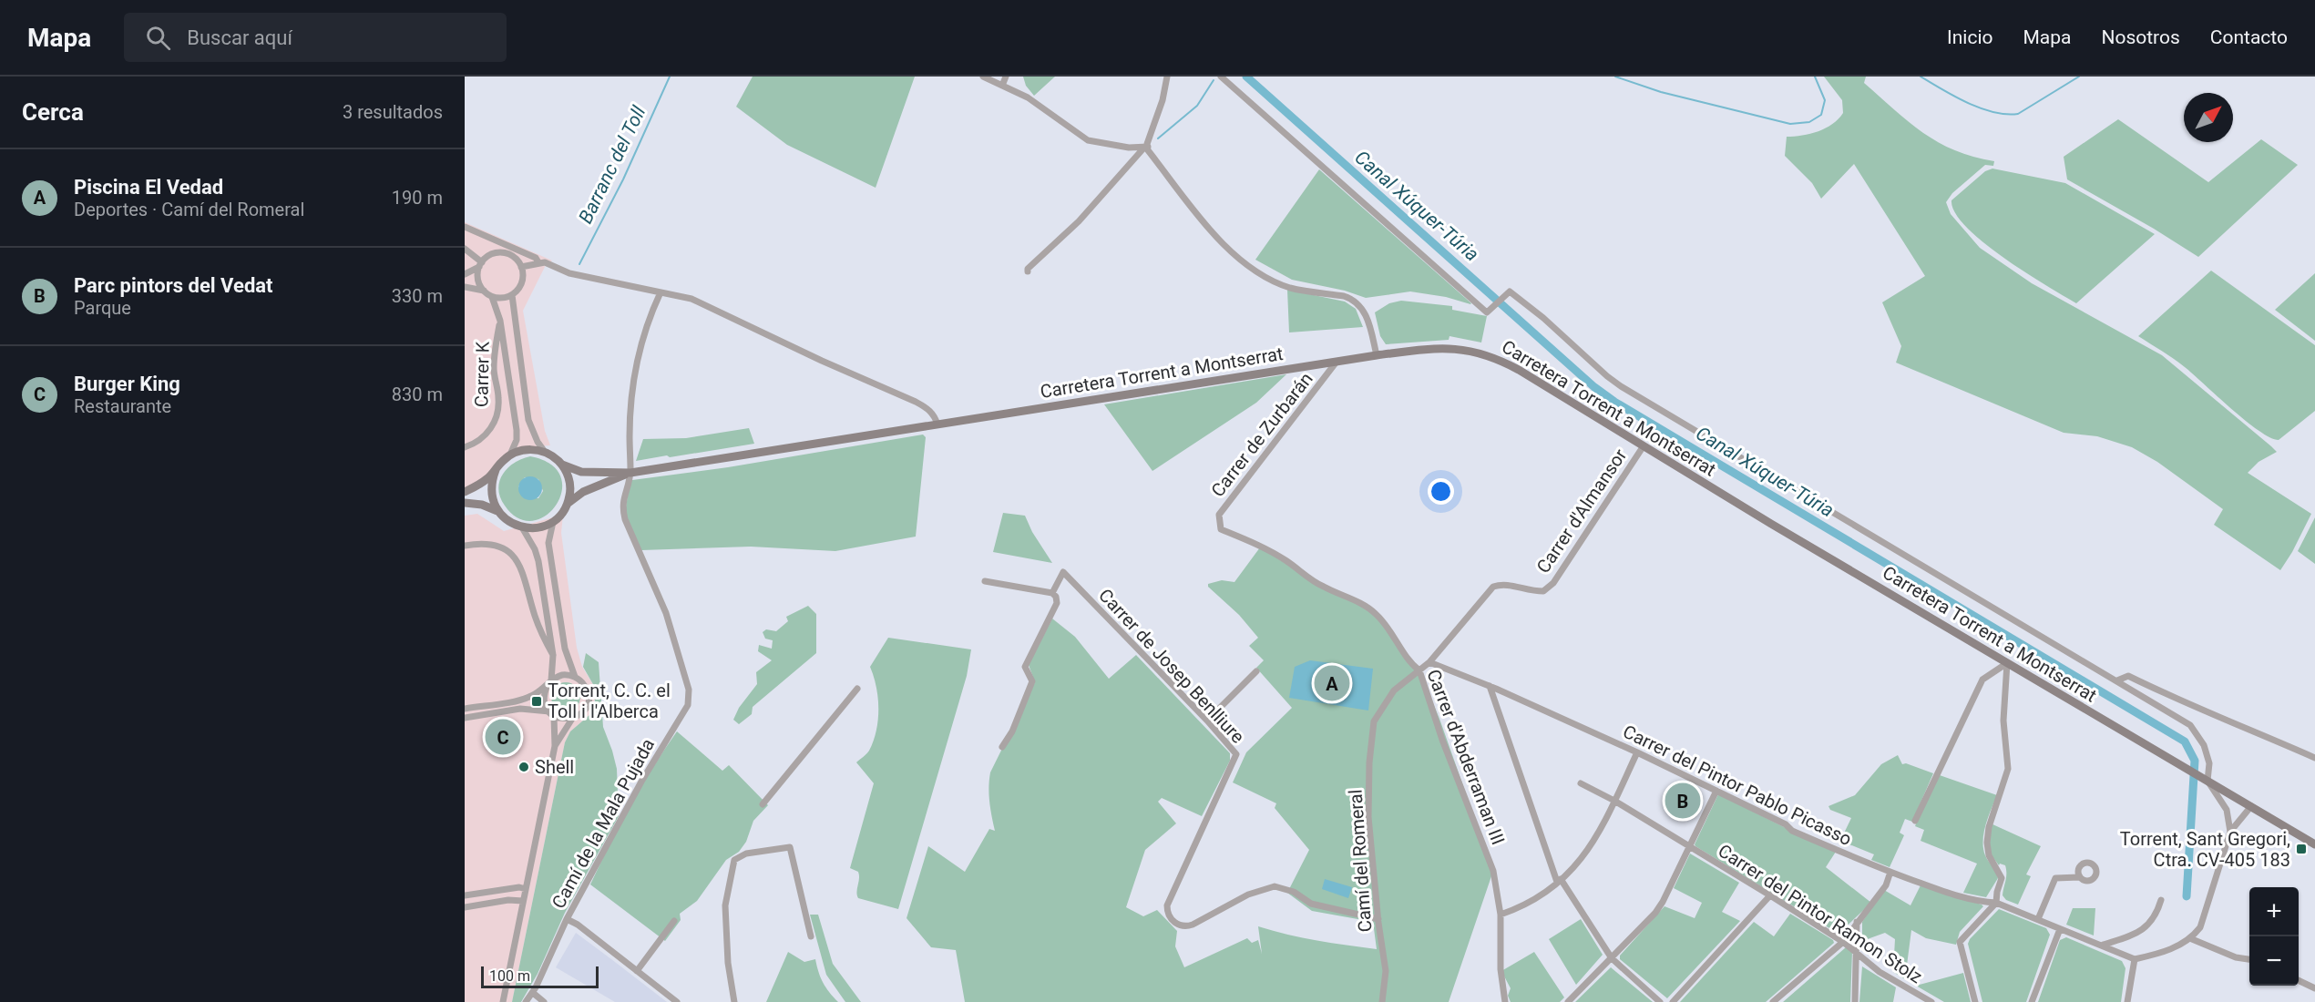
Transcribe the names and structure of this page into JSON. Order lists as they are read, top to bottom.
{
  "streets": {
    "main road": ["Carretera Torrent a Montserrat"],
    "street": [
      "Carrer K",
      "Carrer de Zurbarán",
      "Carrer d'Almansor",
      "Carrer de Josep Benlliure",
      "Carrer d'Abderraman III",
      "Carrer del Pintor Pablo Picasso",
      "Camí de la Mala Pujada",
      "Camí del Romeral",
      "Carrer del Pintor Ramon Stolz"
    ]
  },
  "crossings": [
    ["Carretera Torrent a Montserrat", "Carrer de Zurbarán"],
    ["Carretera Torrent a Montserrat", "Carrer d'Almansor"],
    ["Carretera Torrent a Montserrat", "Camí de la Mala Pujada"],
    ["Carrer de Zurbarán", "Carrer d'Abderraman III"],
    ["Carrer d'Almansor", "Carrer d'Abderraman III"],
    ["Carrer d'Almansor", "Carrer del Pintor Pablo Picasso"],
    ["Carrer d'Almansor", "Camí del Romeral"],
    ["Carrer de Josep Benlliure", "Camí del Romeral"],
    ["Carrer d'Abderraman III", "Camí del Romeral"]
  ],
  "water": ["Barranc del Toll", "Canal Xúquer-Túria"],
  "places": {
    "transit": ["Torrent, C. C. el Toll i l'Alberca", "Torrent, Sant Gregori, Ctra. CV-405 183"],
    "other": ["Shell"]
  },
  "scale_bar": "100 m",
  "north": "top right",
  "page": {
    "header": "Mapa",
    "search": "Buscar aquí",
    "nav": [
      "Inicio",
      "Mapa",
      "Nosotros",
      "Contacto"
    ],
    "heading": ["Cerca", "3 resultados"],
    "list": [
      {
        "mark": "A",
        "name": "Piscina El Vedad",
        "note": "Deportes · Camí del Romeral",
        "value": "190 m"
      },
      {
        "mark": "B",
        "name": "Parc pintors del Vedat",
        "note": "Parque",
        "value": "330 m"
      },
      {
        "mark": "C",
        "name": "Burger King",
        "note": "Restaurante",
        "value": "830 m"
      }
    ],
    "pins": ["A", "C", "B"],
    "map_buttons": ["+", "−"],
    "scale": "100 m"
  }
}
